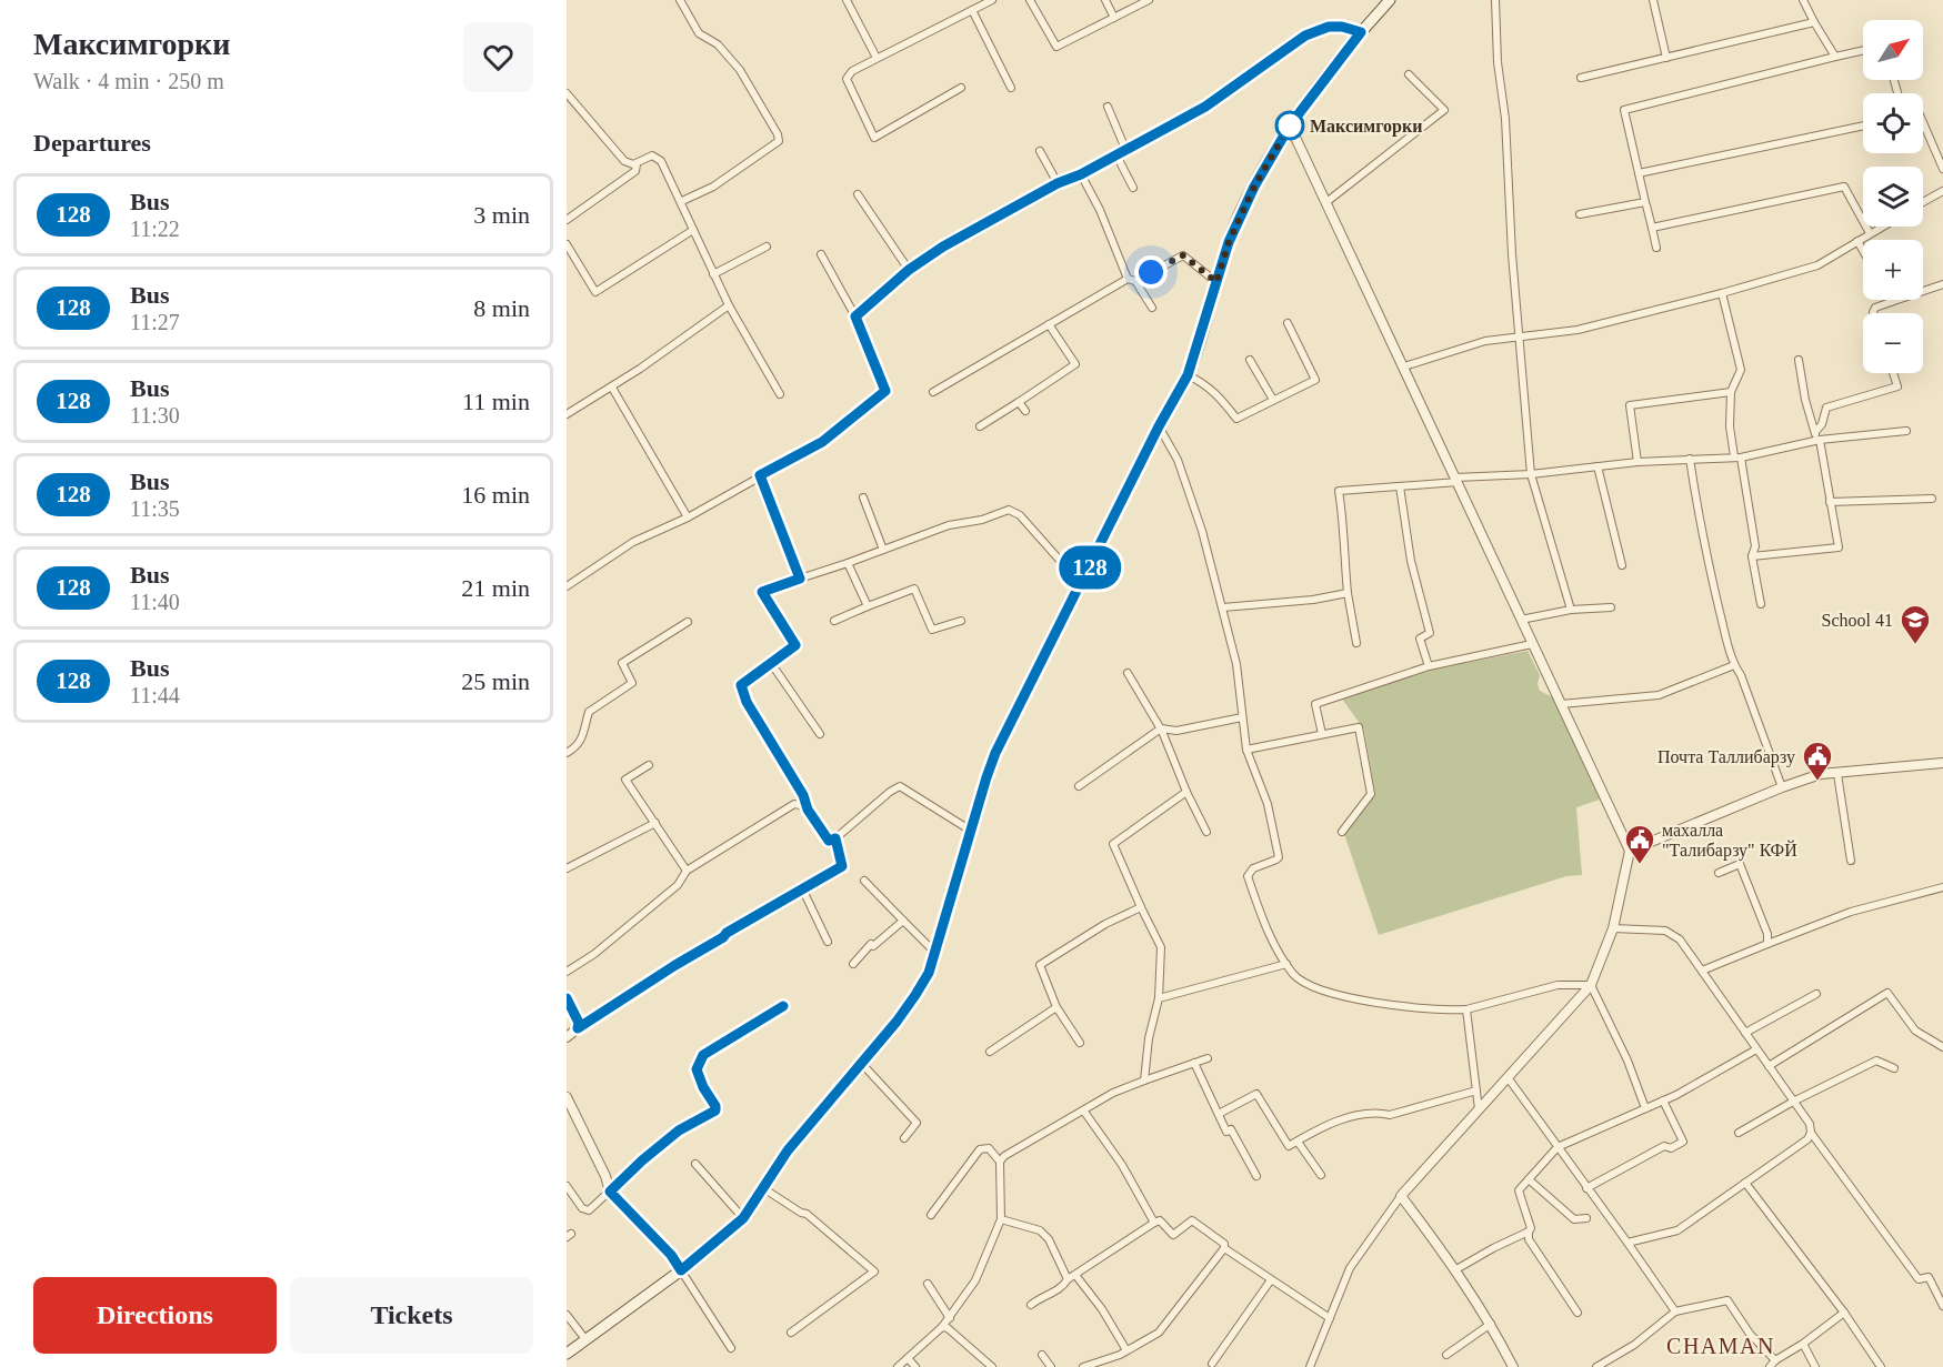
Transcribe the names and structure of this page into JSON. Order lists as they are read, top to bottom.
{
  "districts": ["CHAMAN"],
  "places": {
    "other": ["Максимгорки"],
    "school or university": ["School 41"],
    "public building": ["Почта Таллибарзу", "махалла \"Талибарзу\" КФЙ"]
  },
  "lines": ["bus line 128"],
  "north": "top right",
  "page": {
    "heading": [
      ["Максимгорки", "Walk · 4 min · 250 m"],
      "Departures"
    ],
    "on_map": "128",
    "map_buttons": ["+", "−"],
    "list": [
      {
        "mark": "128",
        "name": "Bus",
        "note": "11:22",
        "value": "3 min"
      },
      {
        "mark": "128",
        "name": "Bus",
        "note": "11:27",
        "value": "8 min"
      },
      {
        "mark": "128",
        "name": "Bus",
        "note": "11:30",
        "value": "11 min"
      },
      {
        "mark": "128",
        "name": "Bus",
        "note": "11:35",
        "value": "16 min"
      },
      {
        "mark": "128",
        "name": "Bus",
        "note": "11:40",
        "value": "21 min"
      },
      {
        "mark": "128",
        "name": "Bus",
        "note": "11:44",
        "value": "25 min"
      }
    ],
    "buttons": ["Directions", "Tickets"]
  }
}
